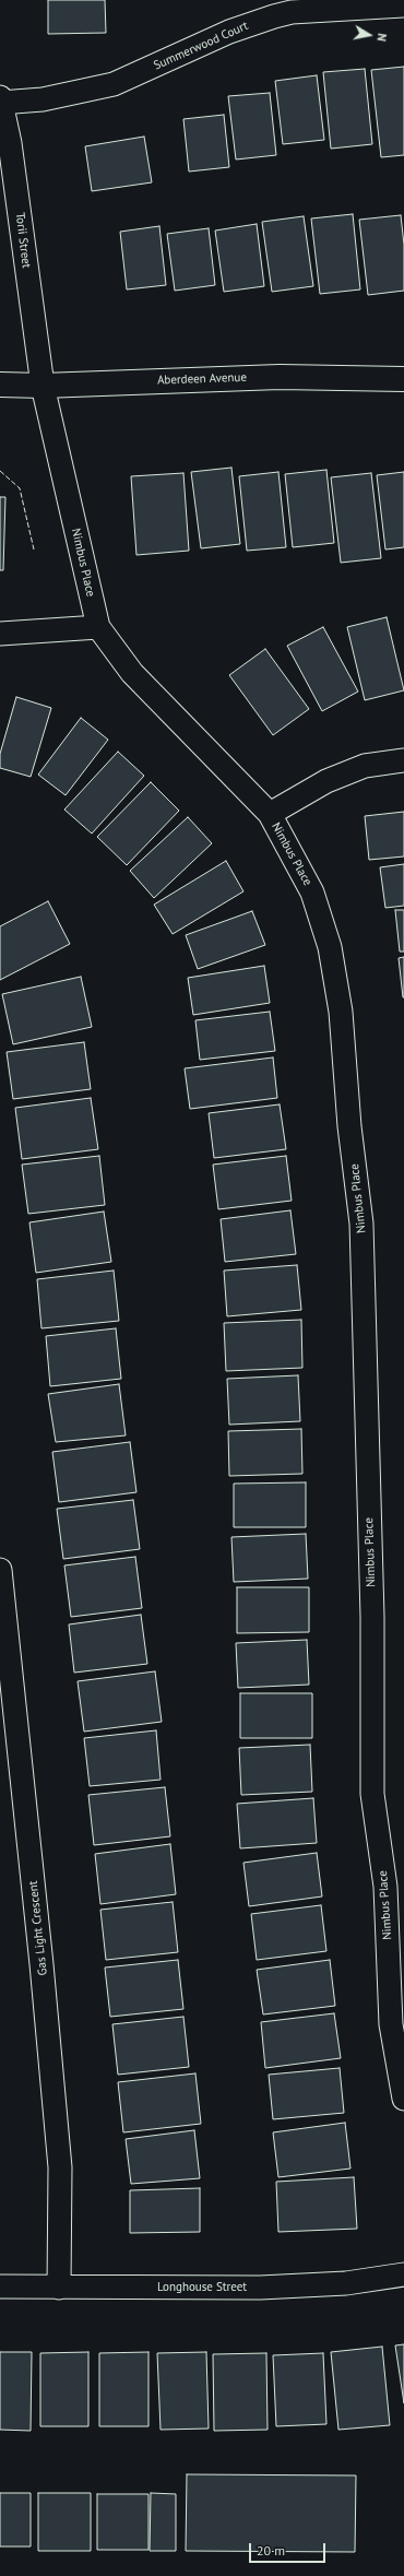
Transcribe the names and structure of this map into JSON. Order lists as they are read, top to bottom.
{
  "streets": {
    "street": [
      "Summerwood Court",
      "Torii Street",
      "Aberdeen Avenue",
      "Nimbus Place",
      "Gas Light Crescent",
      "Longhouse Street"
    ]
  },
  "crossings": [
    ["Summerwood Court", "Torii Street"],
    ["Torii Street", "Aberdeen Avenue"],
    ["Torii Street", "Nimbus Place"],
    ["Aberdeen Avenue", "Nimbus Place"],
    ["Gas Light Crescent", "Longhouse Street"]
  ],
  "scale_bar": "20 m",
  "north": "right"
}
